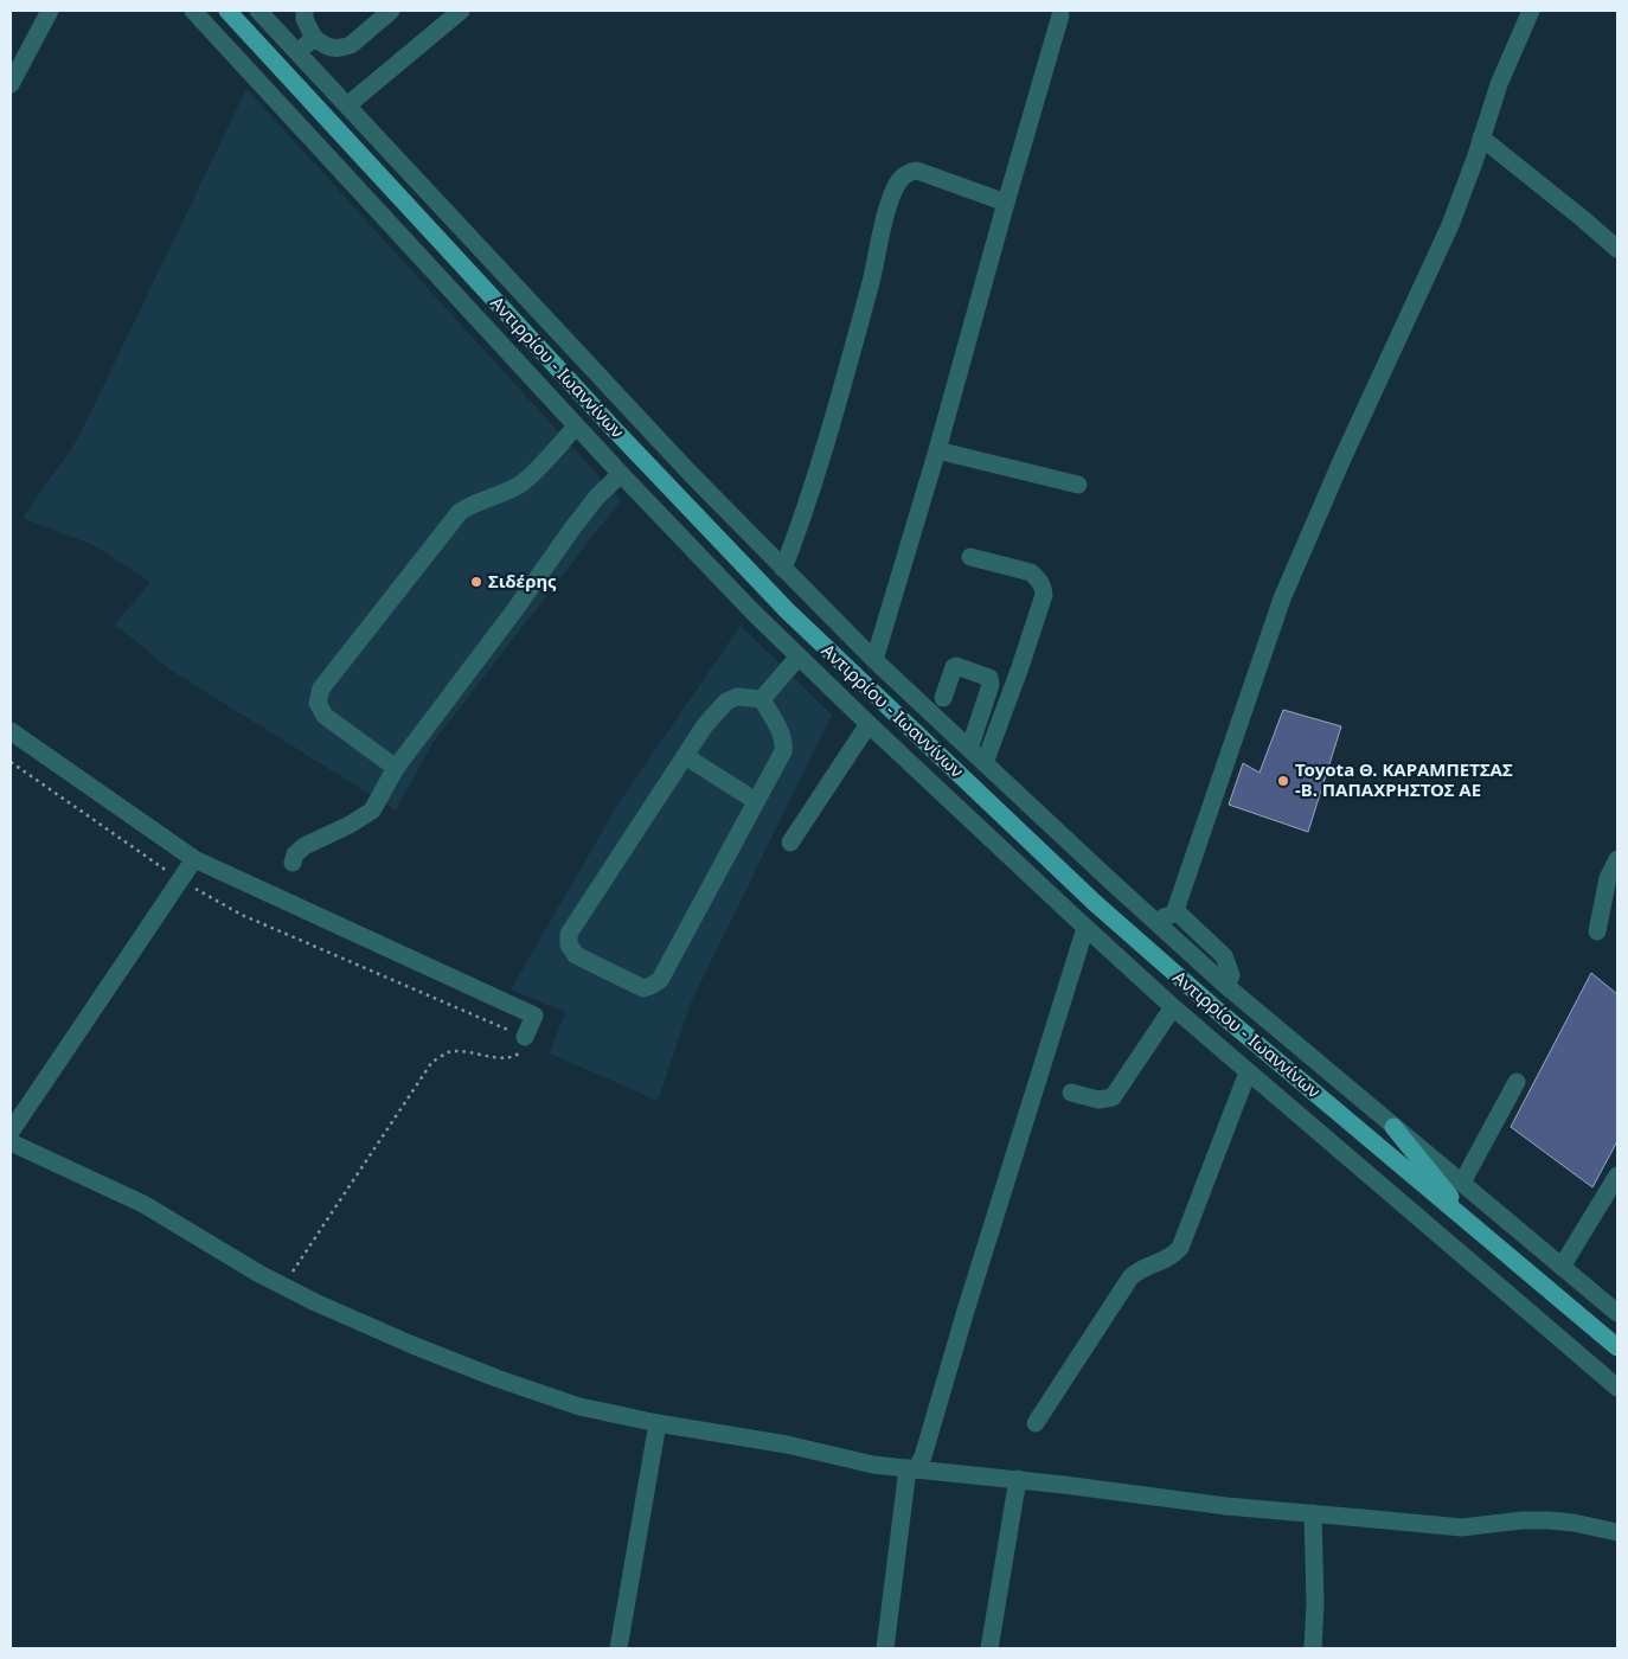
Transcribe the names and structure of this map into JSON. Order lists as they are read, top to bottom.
{
  "streets": {
    "main road": ["Αντιρρίου - Ιωαννίνων"]
  },
  "places": ["Σιδέρης", "Toyota Θ. ΚΑΡΑΜΠΕΤΣΑΣ -Β. ΠΑΠΑΧΡΗΣΤΟΣ ΑΕ"]
}
